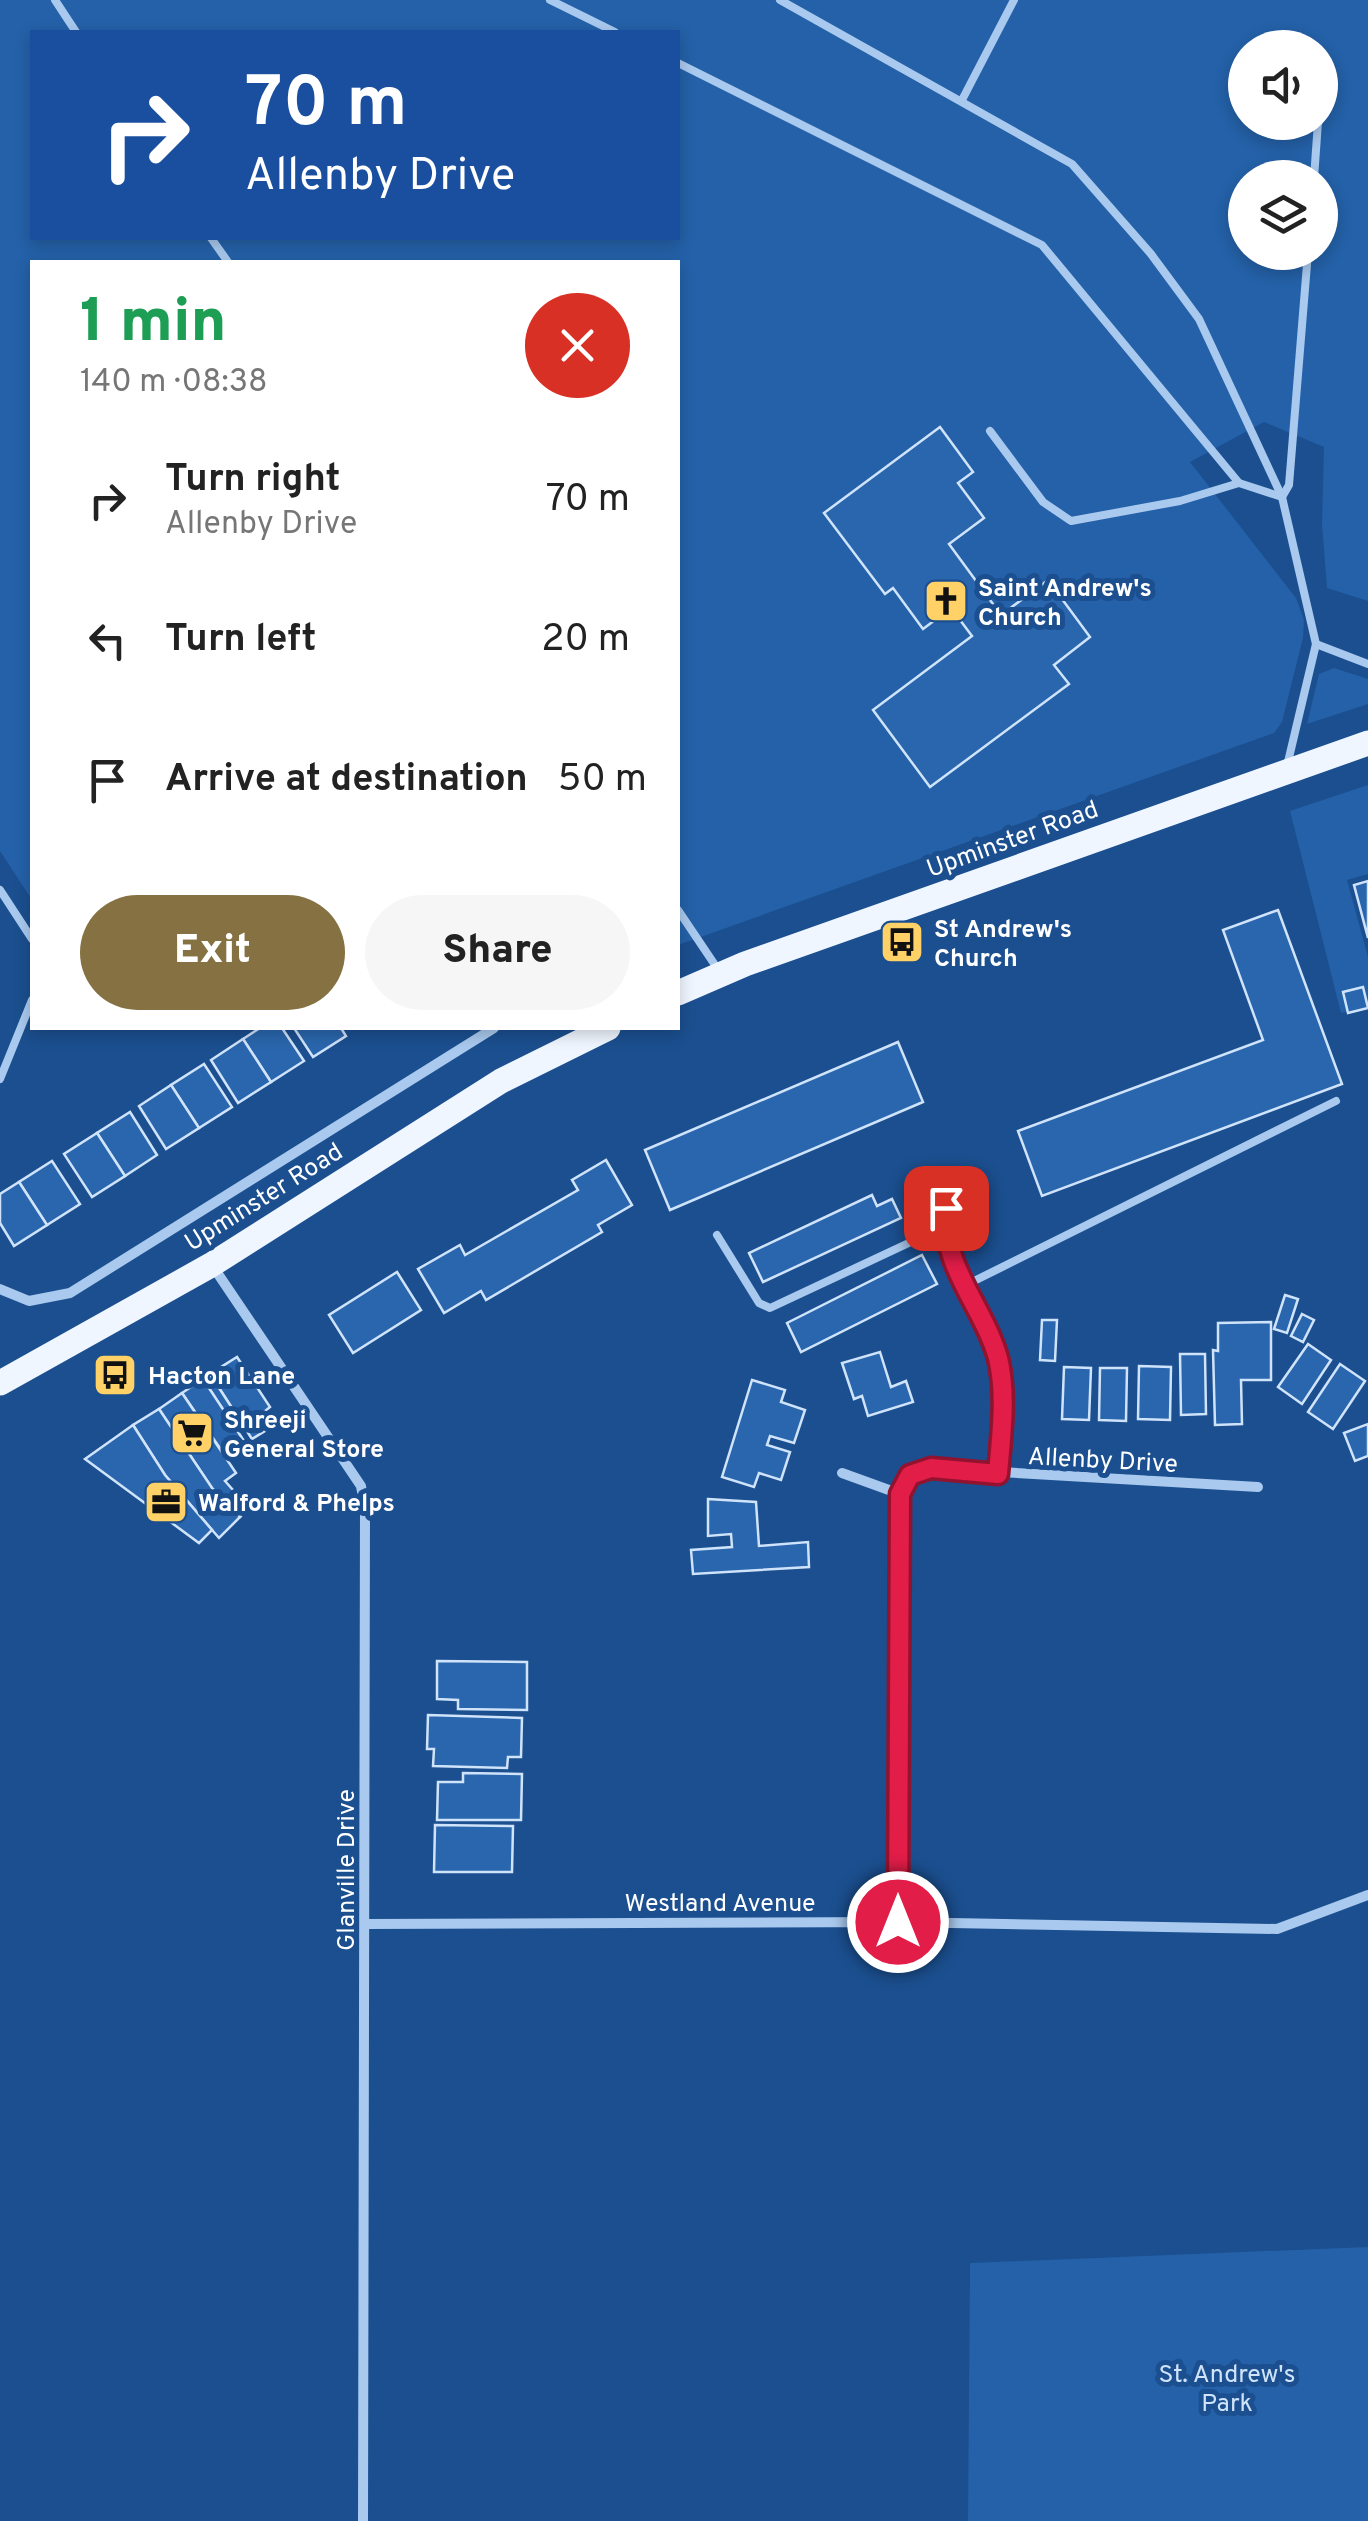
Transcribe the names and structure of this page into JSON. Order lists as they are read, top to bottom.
{
  "streets": {
    "main road": ["Upminster Road"],
    "street": ["Allenby Drive", "Glanville Drive", "Westland Avenue"]
  },
  "crossings": [
    ["Upminster Road", "Glanville Drive"],
    ["Glanville Drive", "Westland Avenue"]
  ],
  "parks": ["St. Andrew's Park"],
  "places": {
    "church": ["Saint Andrew's Church"],
    "bus stop": ["St Andrew's Church", "Hacton Lane"],
    "supermarket": ["Shreeji General Store"],
    "office": ["Walford & Phelps"]
  },
  "page": {
    "turn": ["70 m", "Allenby Drive"],
    "heading": ["1 min", "140 m · 08:38"],
    "list": [
      {
        "name": "Turn right",
        "note": "Allenby Drive",
        "value": "70 m"
      },
      {
        "name": "Turn left",
        "value": "20 m"
      },
      {
        "name": "Arrive at destination",
        "value": "50 m"
      }
    ],
    "buttons": ["Exit", "Share"]
  }
}
